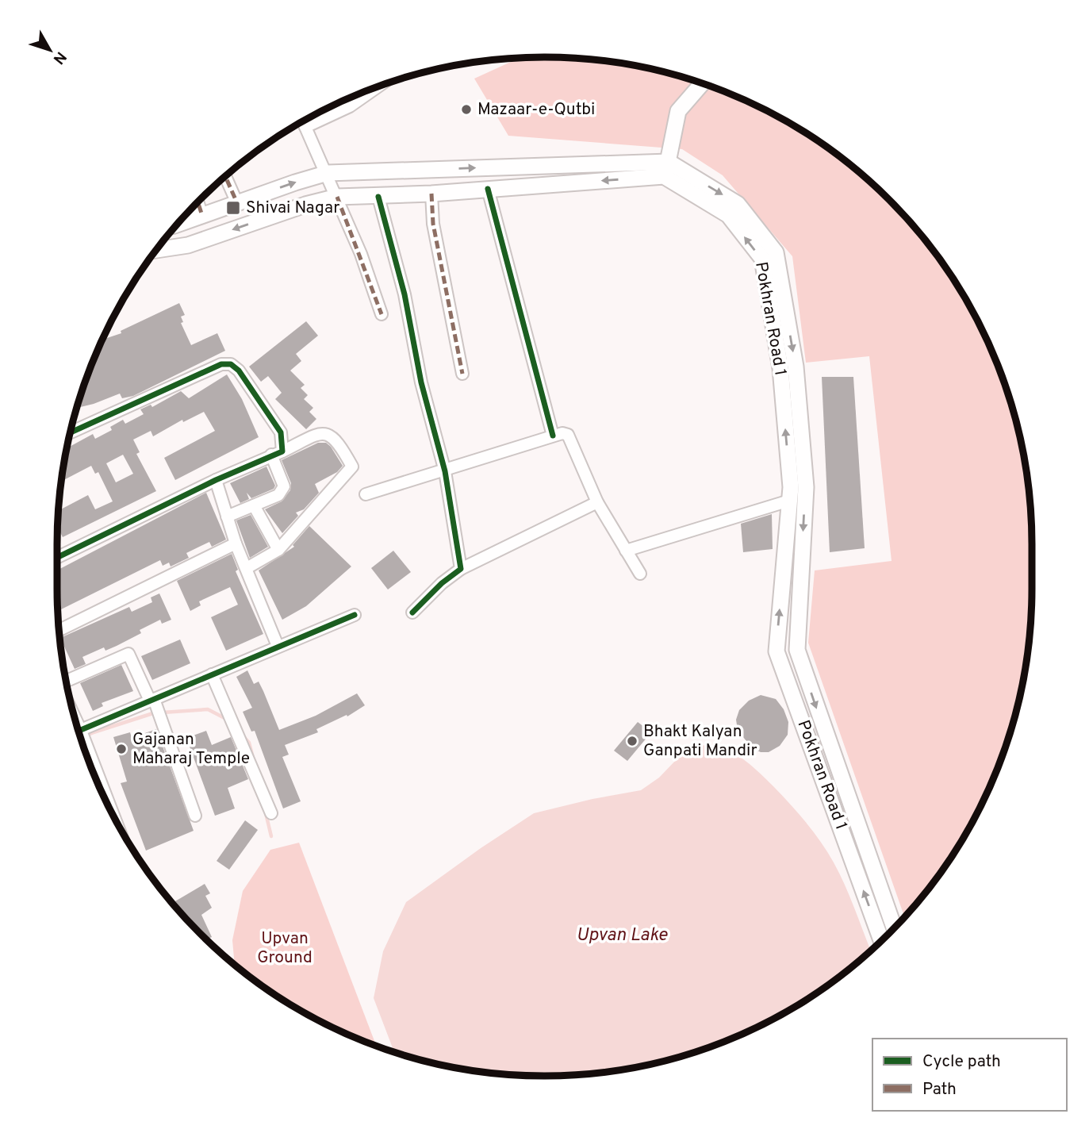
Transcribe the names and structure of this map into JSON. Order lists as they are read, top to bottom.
{
  "streets": {
    "main road": ["Pokhran Road 1"]
  },
  "water": ["Upvan Lake"],
  "parks": ["Upvan Ground"],
  "places": {
    "other": ["Mazaar-e-Qutbi", "Bhakt Kalyan Ganpati Mandir", "Gajanan Maharaj Temple"],
    "transit": ["Shivai Nagar"]
  },
  "legend": ["Cycle path", "Path"],
  "north": "bottom right"
}
